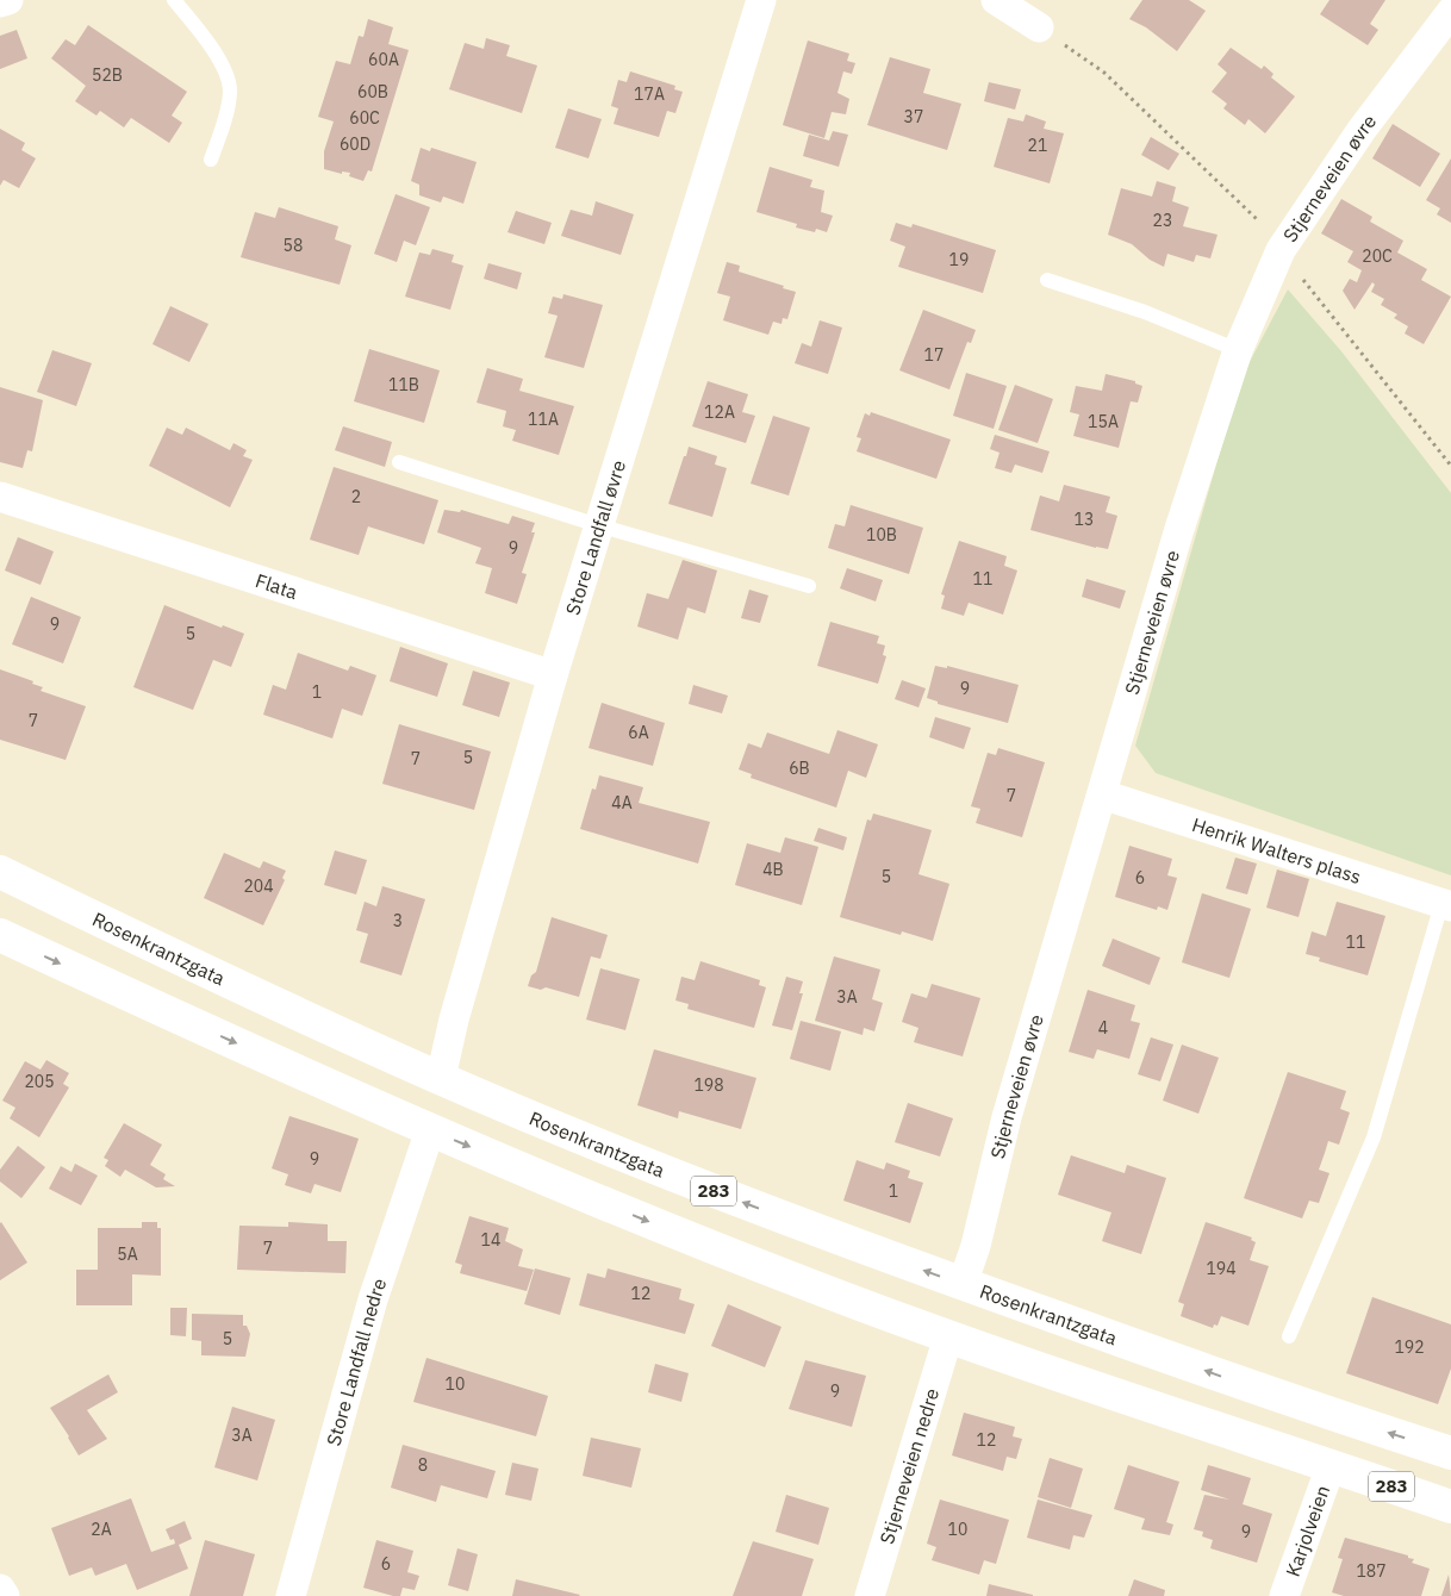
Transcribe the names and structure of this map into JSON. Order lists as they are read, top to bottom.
{
  "streets": {
    "main road": ["Rosenkrantzgata", "283"],
    "street": [
      "Stjerneveien øvre",
      "Store Landfall øvre",
      "Flata",
      "Henrik Walters plass",
      "Store Landfall nedre",
      "Stjerneveien nedre",
      "Karjolveien"
    ]
  },
  "crossings": [
    ["Stjerneveien øvre", "Henrik Walters plass"],
    ["Stjerneveien øvre", "Rosenkrantzgata"],
    ["Store Landfall øvre", "Flata"],
    ["Store Landfall øvre", "Rosenkrantzgata"],
    ["283", "Store Landfall nedre"],
    ["283", "Stjerneveien nedre"],
    ["283", "Karjolveien"]
  ],
  "house_numbers": [
    "60A",
    "52B",
    "60B",
    "17A",
    "37",
    "60C",
    "60D",
    "21",
    "23",
    "58",
    "20C",
    "19",
    "17",
    "11B",
    "12A",
    "11A",
    "15A",
    "2",
    "13",
    "10B",
    "9",
    "11",
    "9",
    "5",
    "9",
    "1",
    "7",
    "6A",
    "5",
    "7",
    "6B",
    "7",
    "4A",
    "4B",
    "5",
    "6",
    "204",
    "3",
    "11",
    "3A",
    "4",
    "205",
    "198",
    "9",
    "1",
    "14",
    "7",
    "5A",
    "194",
    "12",
    "5",
    "192",
    "10",
    "9",
    "3A",
    "12",
    "8",
    "2A",
    "10",
    "9",
    "6",
    "187"
  ]
}
